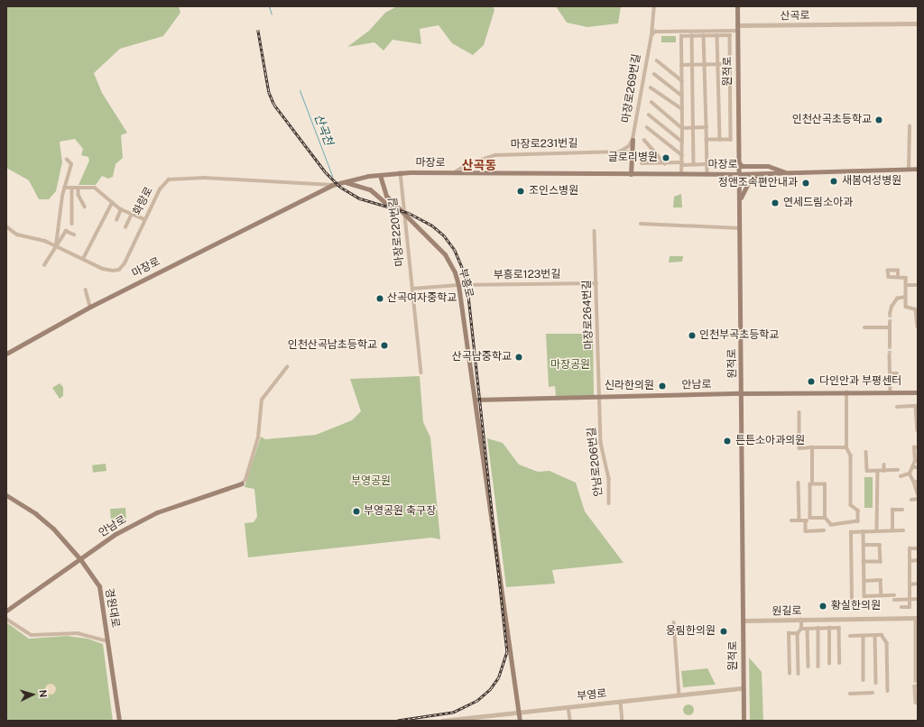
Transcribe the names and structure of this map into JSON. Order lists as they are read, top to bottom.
{
  "streets": {
    "main road": [
      "원적로",
      "마장로",
      "부흥로",
      "안남로",
      "경원대로"
    ],
    "street": [
      "산곡로",
      "마장로269번길",
      "마장로231번길",
      "화랑로",
      "마장로220번길",
      "부흥로123번길",
      "마장로264번길",
      "안남로206번길",
      "원길로",
      "부영로"
    ]
  },
  "crossings": [
    ["산곡로", "원적로"],
    ["원적로", "마장로"],
    ["원적로", "안남로"],
    ["원적로", "원길로"],
    ["원적로", "부영로"],
    ["마장로231번길", "마장로"],
    ["마장로", "화랑로"],
    ["마장로", "마장로220번길"],
    ["마장로", "부흥로"],
    ["마장로220번길", "부흥로"],
    ["부흥로123번길", "부흥로"],
    ["부흥로123번길", "마장로264번길"],
    ["부흥로", "안남로"],
    ["부흥로", "부영로"],
    ["마장로264번길", "안남로"],
    ["마장로264번길", "안남로206번길"],
    ["안남로", "안남로206번길"],
    ["안남로", "경원대로"]
  ],
  "districts": ["산곡동"],
  "water": ["산곡천"],
  "parks": ["마장공원", "부영공원"],
  "places": [
    "인천산곡초등학교",
    "글로리병원",
    "새봄여성병원",
    "정앤조속편안내과",
    "조인스병원",
    "연세드림소아과",
    "산곡여자중학교",
    "인천부곡초등학교",
    "인천산곡남초등학교",
    "산곡남중학교",
    "다인안과 부평센터",
    "신라한의원",
    "튼튼소아과의원",
    "부영공원 축구장",
    "황실한의원",
    "웅림한의원"
  ],
  "north": "right"
}
